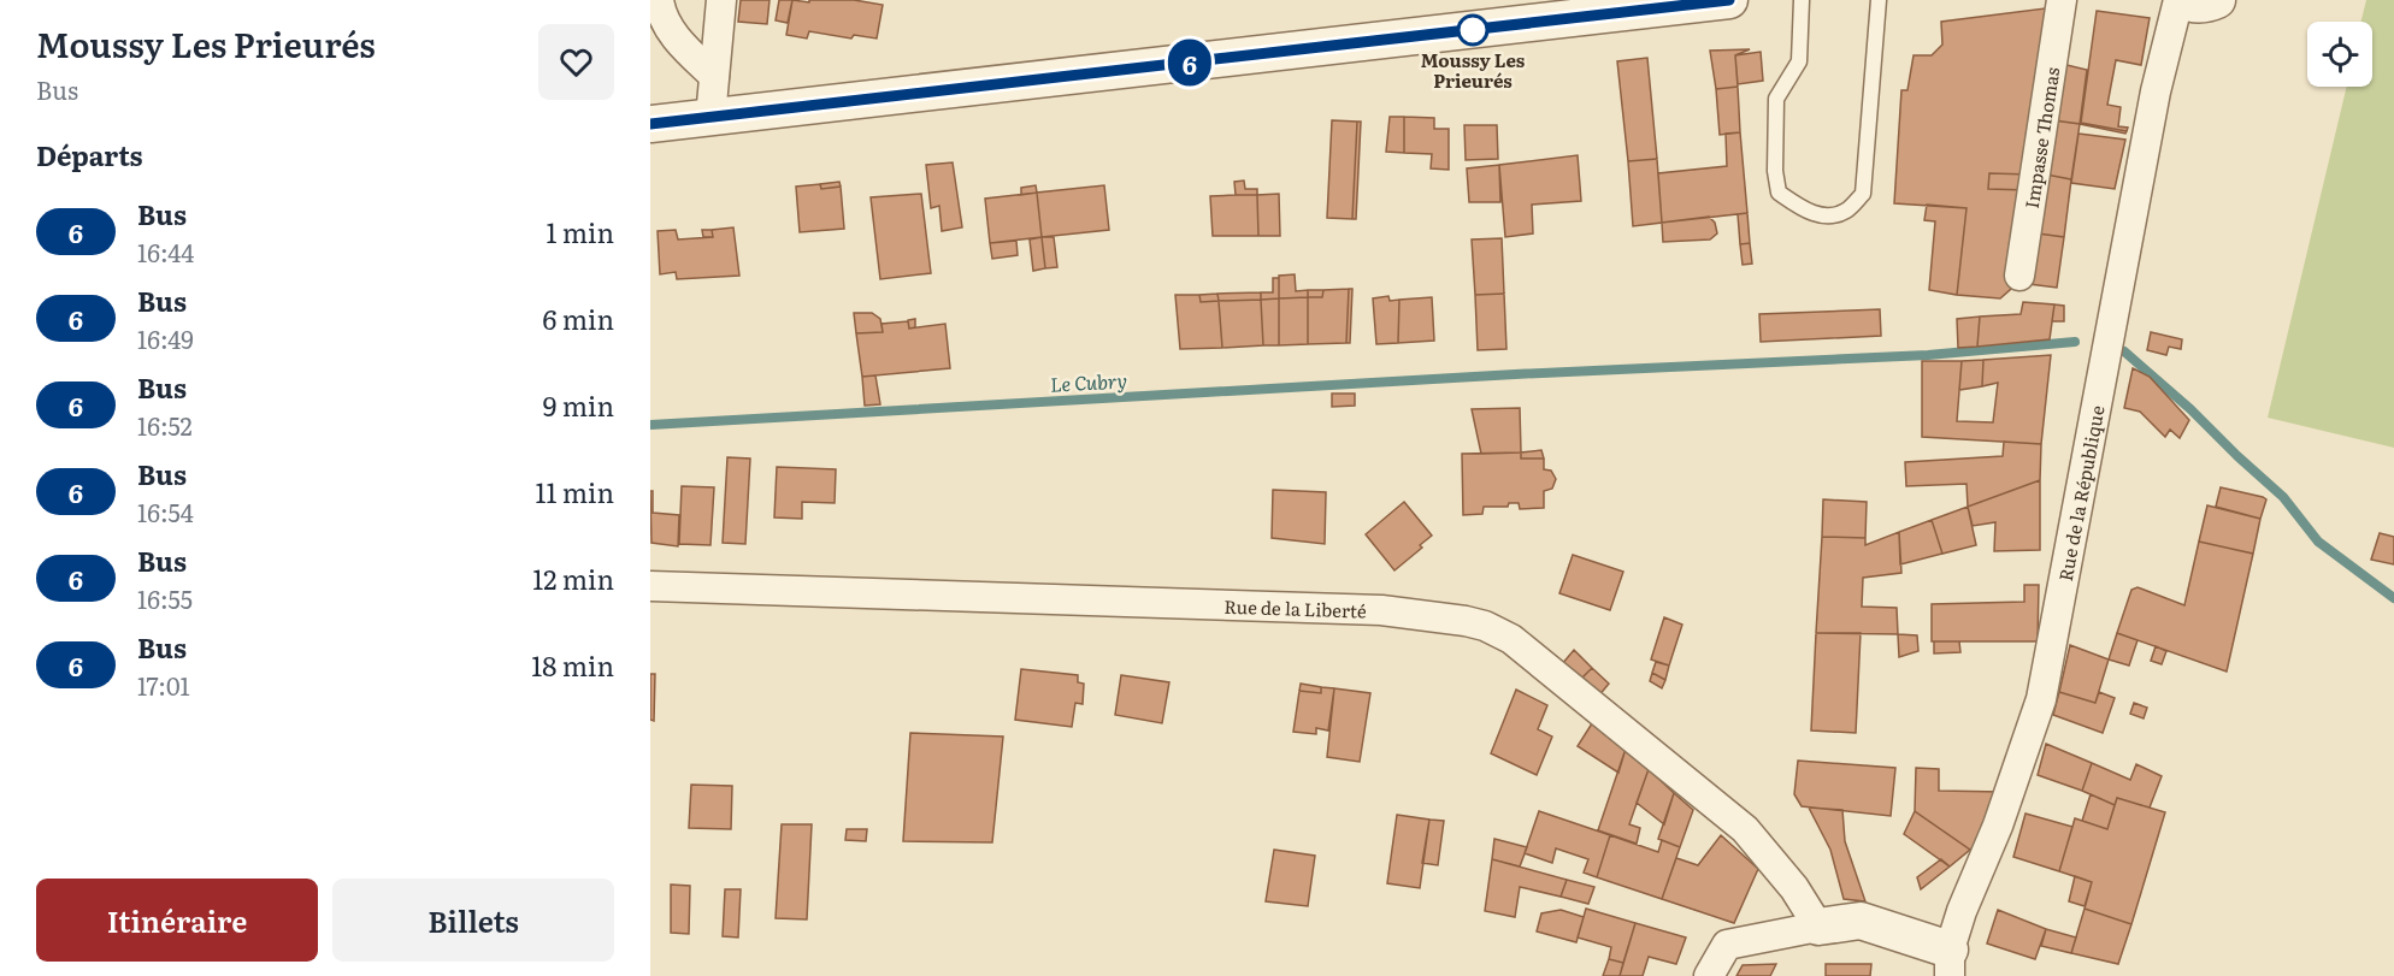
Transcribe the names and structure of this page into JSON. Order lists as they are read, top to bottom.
{
  "streets": {
    "street": ["Impasse Thomas", "Rue de la République", "Rue de la Liberté"]
  },
  "water": ["Le Cubry"],
  "places": ["Moussy Les Prieurés"],
  "lines": ["bus line 6"],
  "page": {
    "heading": [
      ["Moussy Les Prieurés", "Bus"],
      "Départs"
    ],
    "on_map": "6",
    "list": [
      {
        "mark": "6",
        "name": "Bus",
        "note": "16:44",
        "value": "1 min"
      },
      {
        "mark": "6",
        "name": "Bus",
        "note": "16:49",
        "value": "6 min"
      },
      {
        "mark": "6",
        "name": "Bus",
        "note": "16:52",
        "value": "9 min"
      },
      {
        "mark": "6",
        "name": "Bus",
        "note": "16:54",
        "value": "11 min"
      },
      {
        "mark": "6",
        "name": "Bus",
        "note": "16:55",
        "value": "12 min"
      },
      {
        "mark": "6",
        "name": "Bus",
        "note": "17:01",
        "value": "18 min"
      }
    ],
    "buttons": ["Itinéraire", "Billets"]
  }
}
